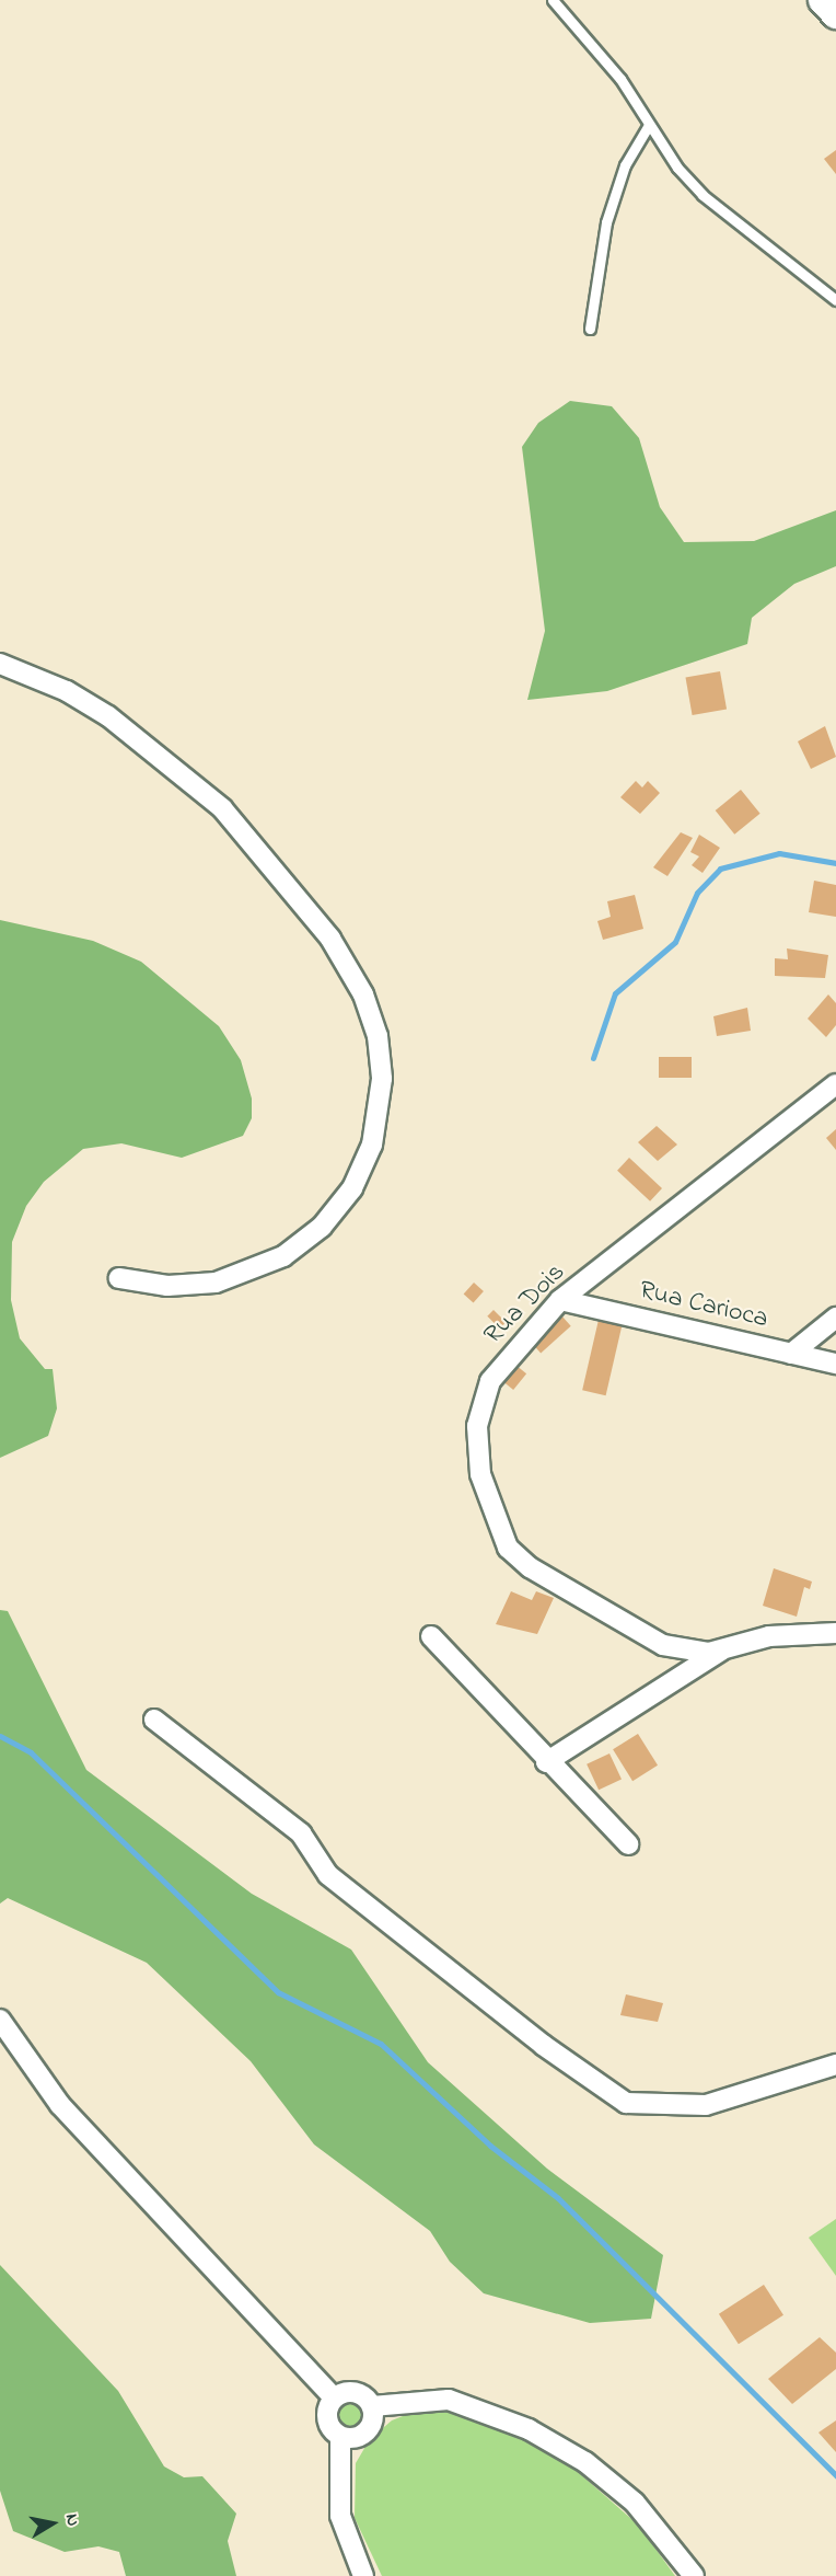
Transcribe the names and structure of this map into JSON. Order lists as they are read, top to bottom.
{
  "streets": {
    "street": ["Rua Dois", "Rua Carioca"]
  },
  "crossings": [
    ["Rua Dois", "Rua Carioca"]
  ],
  "north": "right"
}
